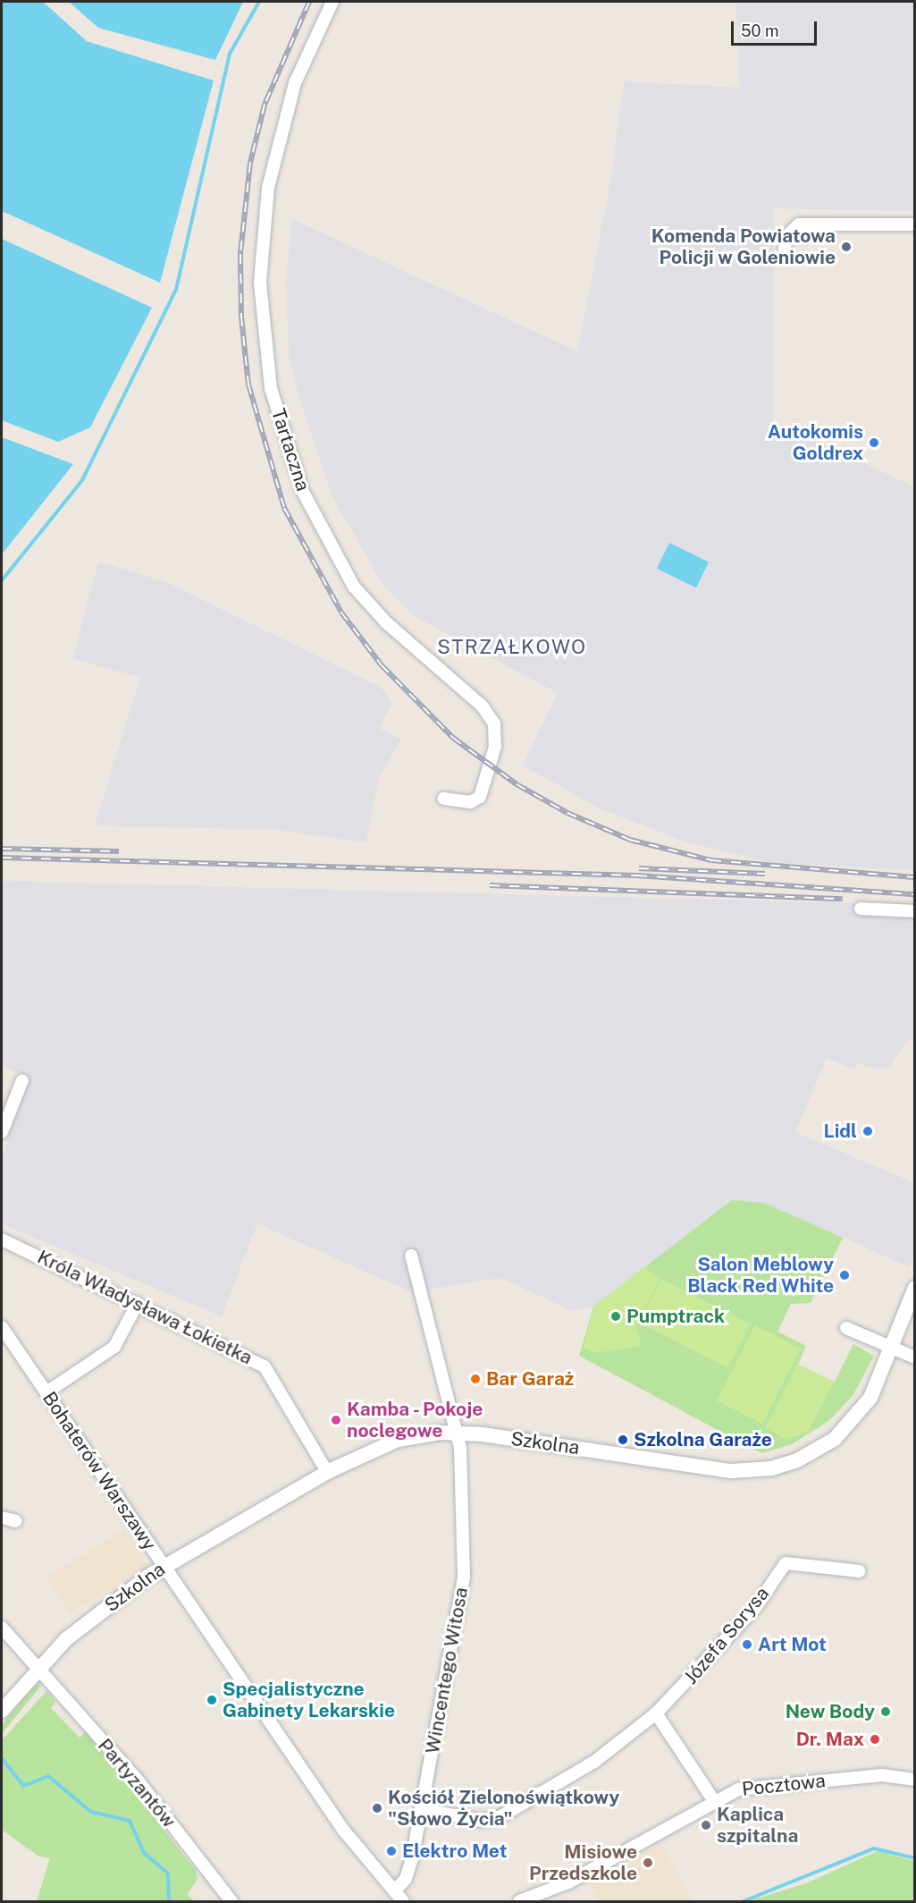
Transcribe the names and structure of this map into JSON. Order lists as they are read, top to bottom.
{
  "streets": {
    "street": [
      "Tartaczna",
      "Króla Władysława Łokietka",
      "Szkolna",
      "Bohaterów Warszawy",
      "Józefa Sorysa",
      "Wincentego Witosa",
      "Partyzantów",
      "Pocztowa"
    ]
  },
  "crossings": [
    ["Króla Władysława Łokietka", "Szkolna"],
    ["Szkolna", "Bohaterów Warszawy"],
    ["Szkolna", "Wincentego Witosa"],
    ["Szkolna", "Partyzantów"],
    ["Bohaterów Warszawy", "Wincentego Witosa"],
    ["Józefa Sorysa", "Wincentego Witosa"]
  ],
  "districts": ["STRZAŁKOWO"],
  "places": [
    "Komenda Powiatowa Policji w Goleniowie",
    "Autokomis Goldrex",
    "Lidl",
    "Salon Meblowy Black Red White",
    "Pumptrack",
    "Bar Garaż",
    "Kamba - Pokoje noclegowe",
    "Szkolna Garaże",
    "Art Mot",
    "Specjalistyczne Gabinety Lekarskie",
    "New Body",
    "Dr. Max",
    "Kościół Zielonoświątkowy \"Słowo Życia\"",
    "Kaplica szpitalna",
    "Elektro Met",
    "Misiowe Przedszkole"
  ],
  "scale_bar": "50 m"
}
